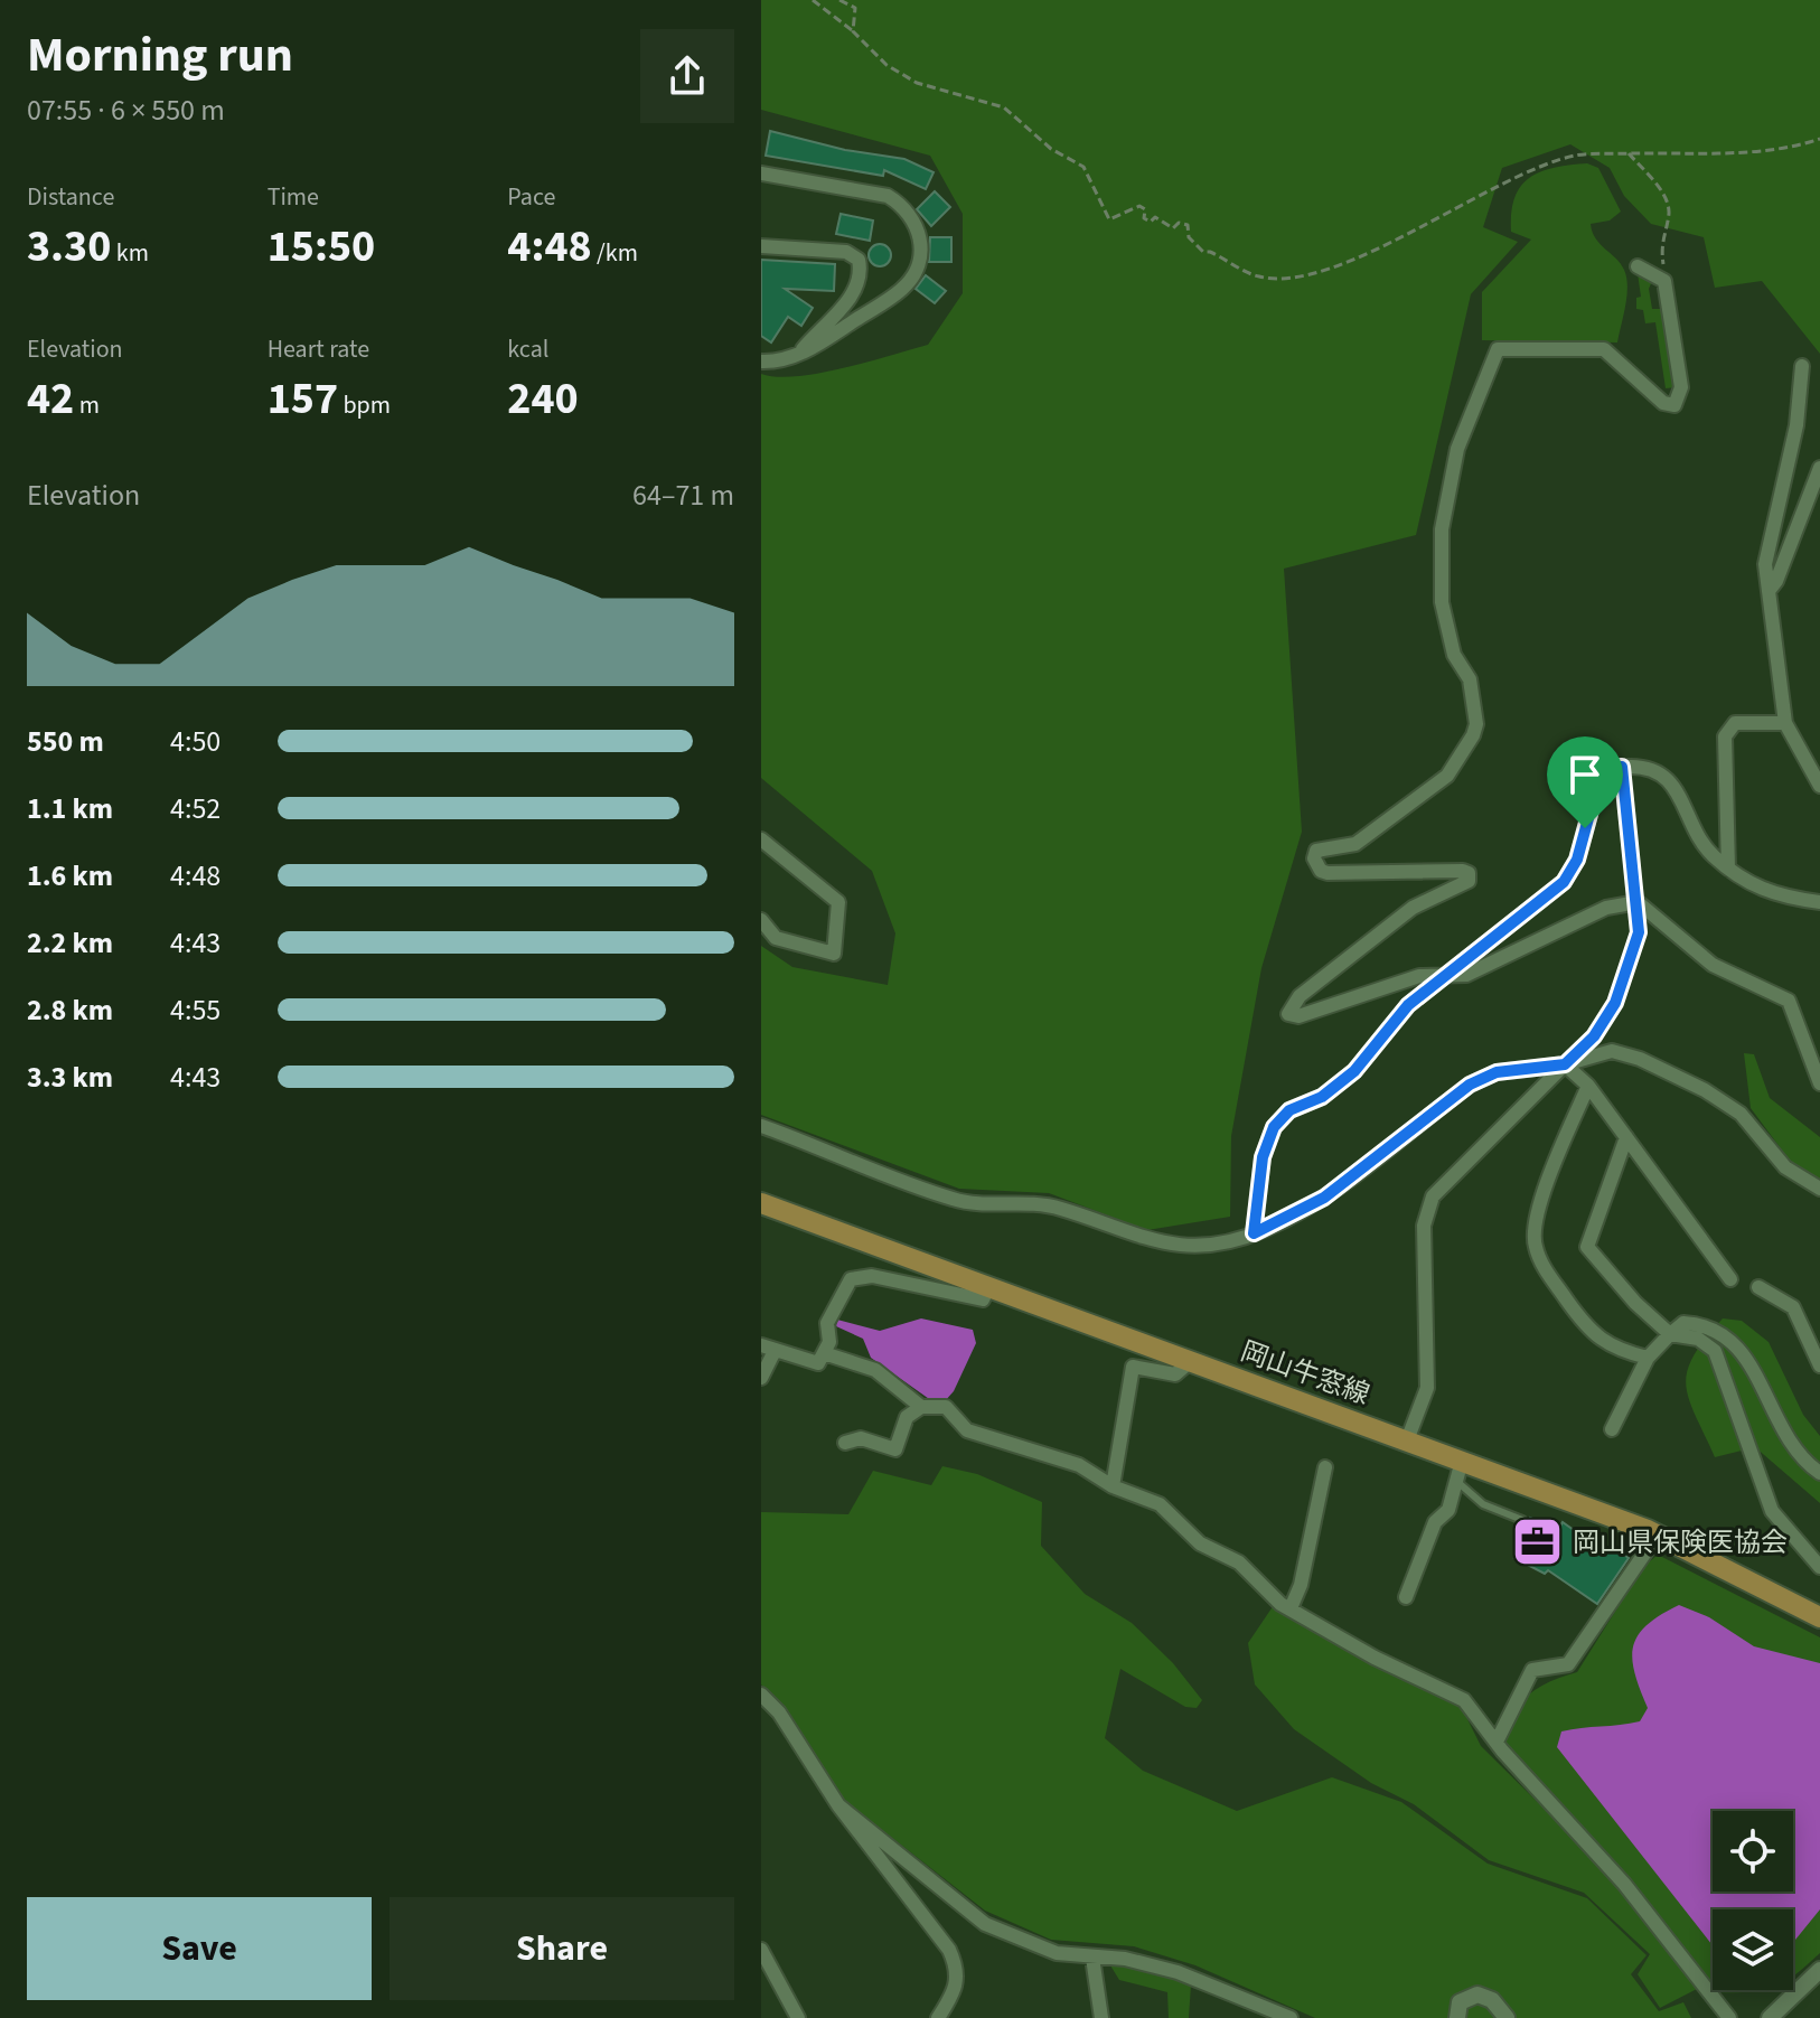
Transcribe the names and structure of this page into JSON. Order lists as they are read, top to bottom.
{
  "streets": {
    "main road": ["岡山牛窓線"]
  },
  "places": {
    "office": ["岡山県保険医協会"]
  },
  "page": {
    "heading": ["Morning run", "07:55 · 6 × 550 m"],
    "stats": [
      ["Distance", "3.30 km"],
      ["Time", "15:50"],
      ["Pace", "4:48 /km"],
      ["Elevation", "42 m"],
      ["Heart rate", "157 bpm"],
      ["kcal", "240"]
    ],
    "chart": ["Elevation", "64–71 m"],
    "list": [
      {
        "name": "550 m",
        "note": "4:50"
      },
      {
        "name": "1.1 km",
        "note": "4:52"
      },
      {
        "name": "1.6 km",
        "note": "4:48"
      },
      {
        "name": "2.2 km",
        "note": "4:43"
      },
      {
        "name": "2.8 km",
        "note": "4:55"
      },
      {
        "name": "3.3 km",
        "note": "4:43"
      }
    ],
    "buttons": ["Save", "Share"]
  }
}
